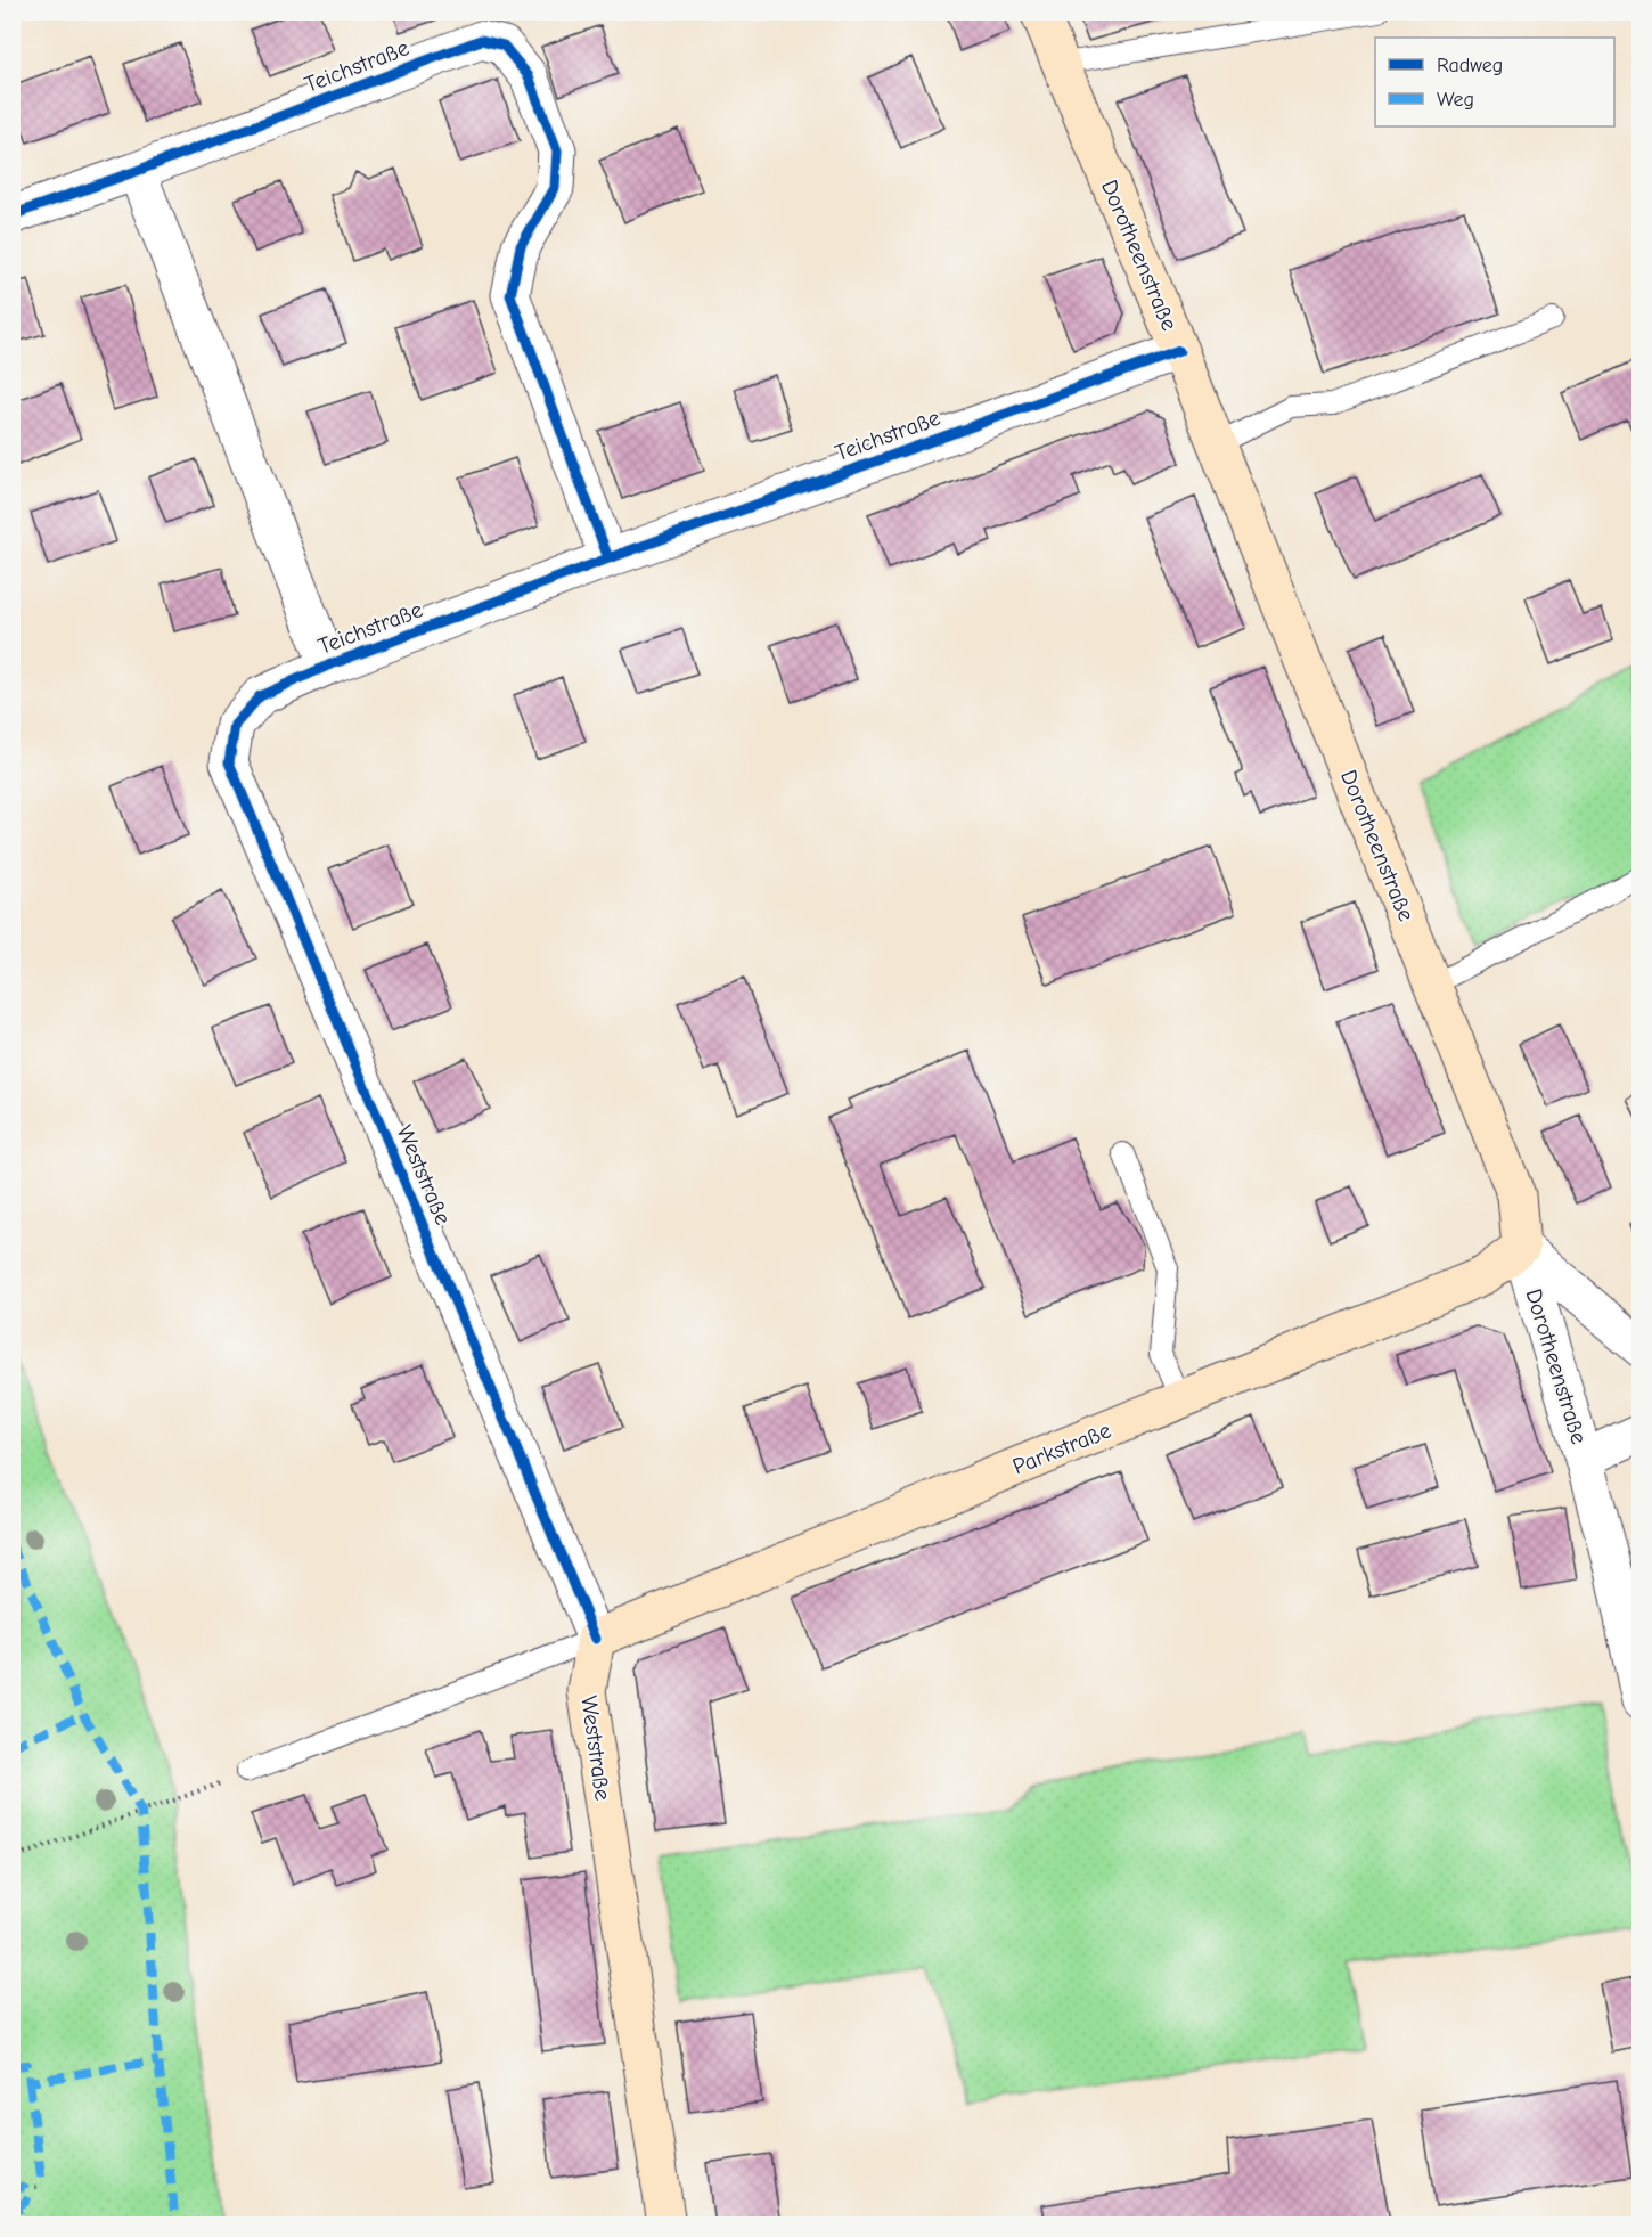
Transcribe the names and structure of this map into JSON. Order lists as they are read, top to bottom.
{
  "streets": {
    "main road": ["Dorotheenstraße", "Weststraße", "Parkstraße"],
    "street": ["Teichstraße"]
  },
  "crossings": [
    ["Teichstraße", "Dorotheenstraße"],
    ["Teichstraße", "Weststraße"],
    ["Dorotheenstraße", "Parkstraße"],
    ["Weststraße", "Parkstraße"]
  ],
  "legend": ["Radweg", "Weg"]
}
